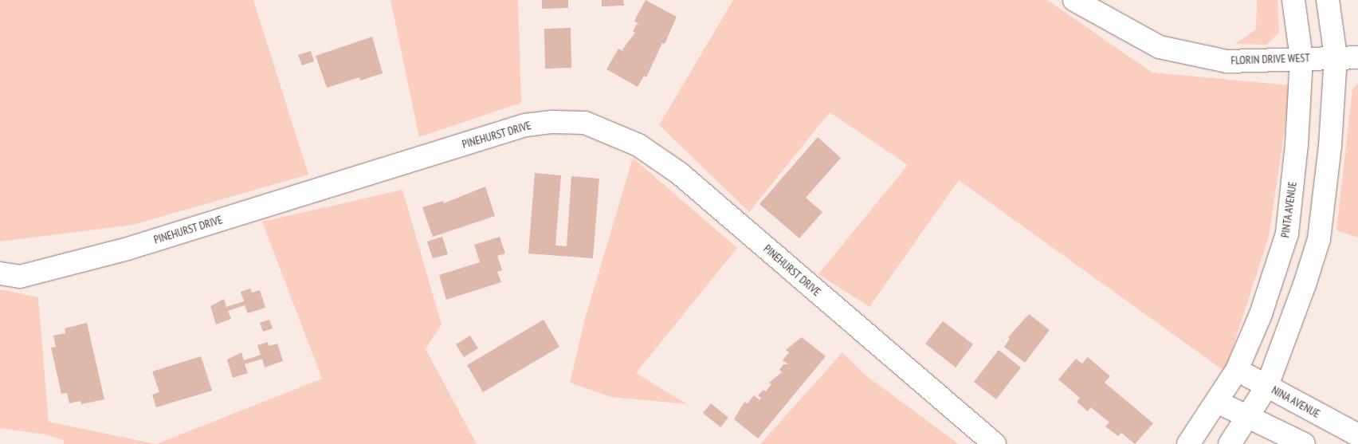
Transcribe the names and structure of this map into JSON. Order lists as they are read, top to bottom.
{
  "streets": {
    "street": [
      "FLORIN DRIVE WEST",
      "PINEHURST DRIVE",
      "PINTA AVENUE",
      "NINA AVENUE"
    ]
  },
  "crossings": [
    ["FLORIN DRIVE WEST", "PINTA AVENUE"],
    ["PINTA AVENUE", "NINA AVENUE"]
  ]
}
